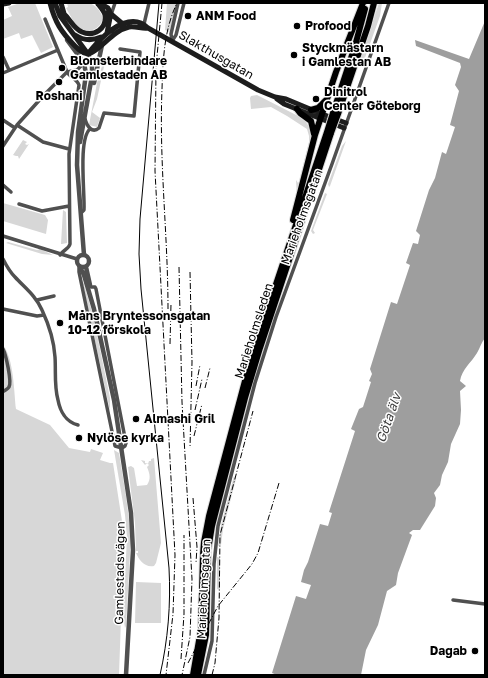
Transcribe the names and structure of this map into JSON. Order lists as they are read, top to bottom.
{
  "streets": {
    "highway": ["Marieholmsleden"],
    "main road": ["Slakthusgatan"],
    "street": ["Marieholmsgatan", "Gamlestadsvägen"]
  },
  "crossings": [
    ["Slakthusgatan", "Marieholmsgatan"]
  ],
  "water": ["Göta älv"],
  "places": [
    "ANM Food",
    "Profood",
    "Styckmästarn i Gamlestan AB",
    "Blomsterbindare Gamlestaden AB",
    "Roshani",
    "Dinitrol Center Göteborg",
    "Måns Bryntessonsgatan 10-12 förskola",
    "Almashi Gril",
    "Nylöse kyrka",
    "Dagab"
  ]
}
